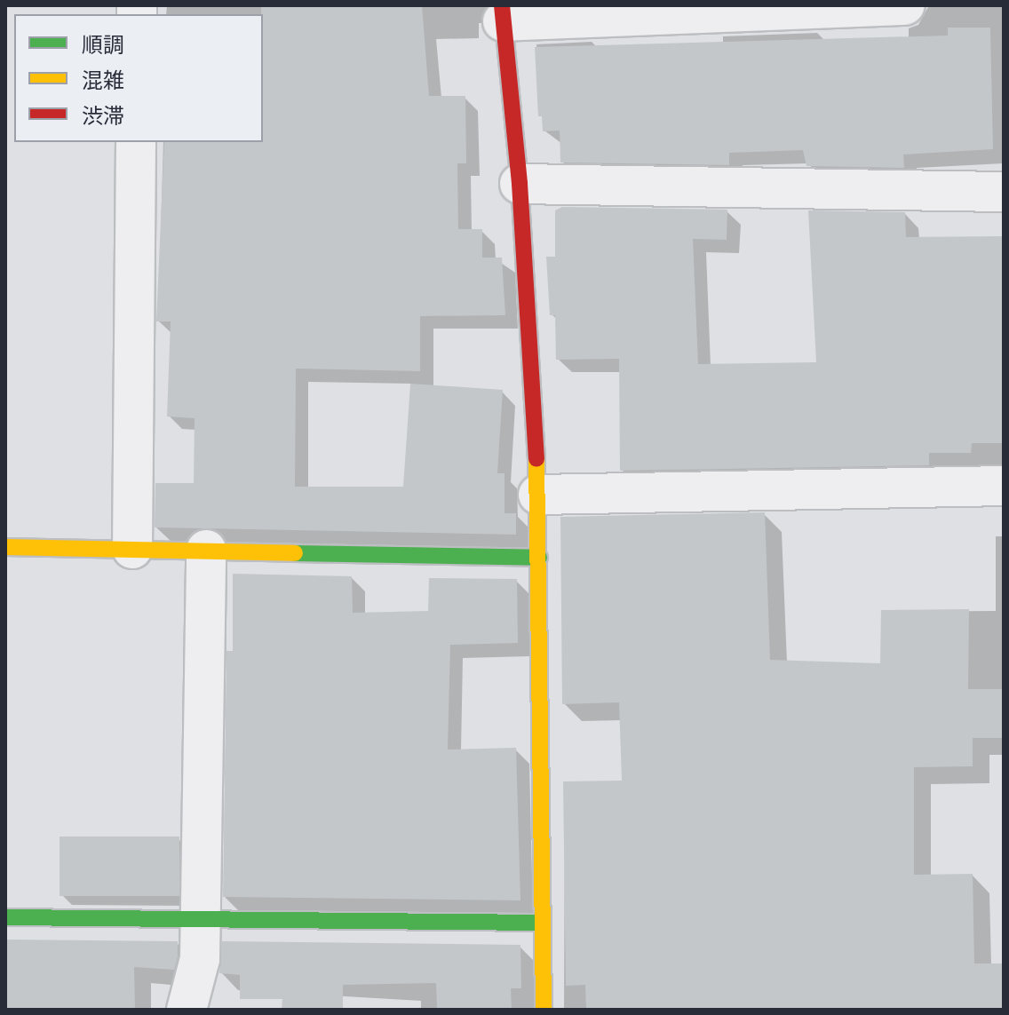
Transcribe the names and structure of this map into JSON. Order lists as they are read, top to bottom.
{
  "legend": ["順調", "混雑", "渋滞"]
}
